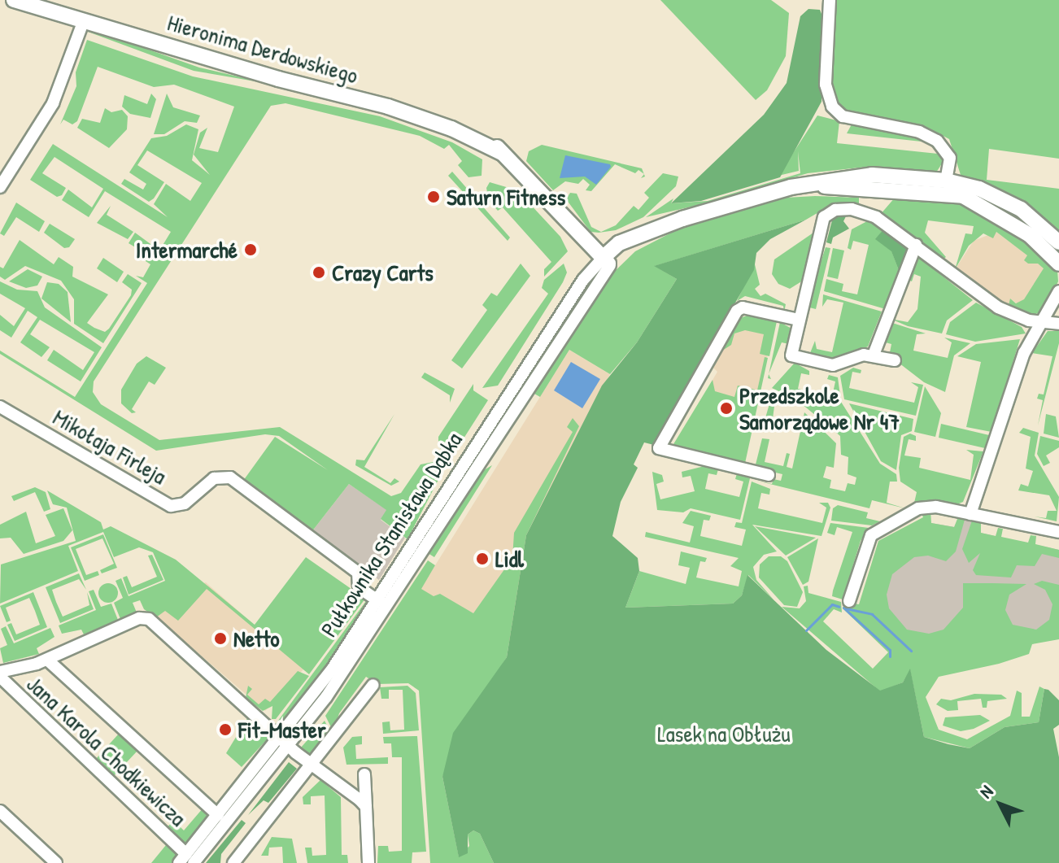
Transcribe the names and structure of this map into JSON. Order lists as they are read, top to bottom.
{
  "streets": {
    "main road": ["Hieronima Derdowskiego", "Pułkownika Stanisława Dąbka"],
    "street": ["Mikołaja Firleja", "Jana Karola Chodkiewicza"]
  },
  "crossings": [
    ["Hieronima Derdowskiego", "Pułkownika Stanisława Dąbka"],
    ["Mikołaja Firleja", "Pułkownika Stanisława Dąbka"],
    ["Pułkownika Stanisława Dąbka", "Jana Karola Chodkiewicza"]
  ],
  "parks": ["Lasek na Obłużu"],
  "places": [
    "Saturn Fitness",
    "Intermarché",
    "Crazy Carts",
    "Przedszkole Samorządowe Nr 47",
    "Lidl",
    "Netto",
    "Fit-Master"
  ],
  "north": "top left"
}
